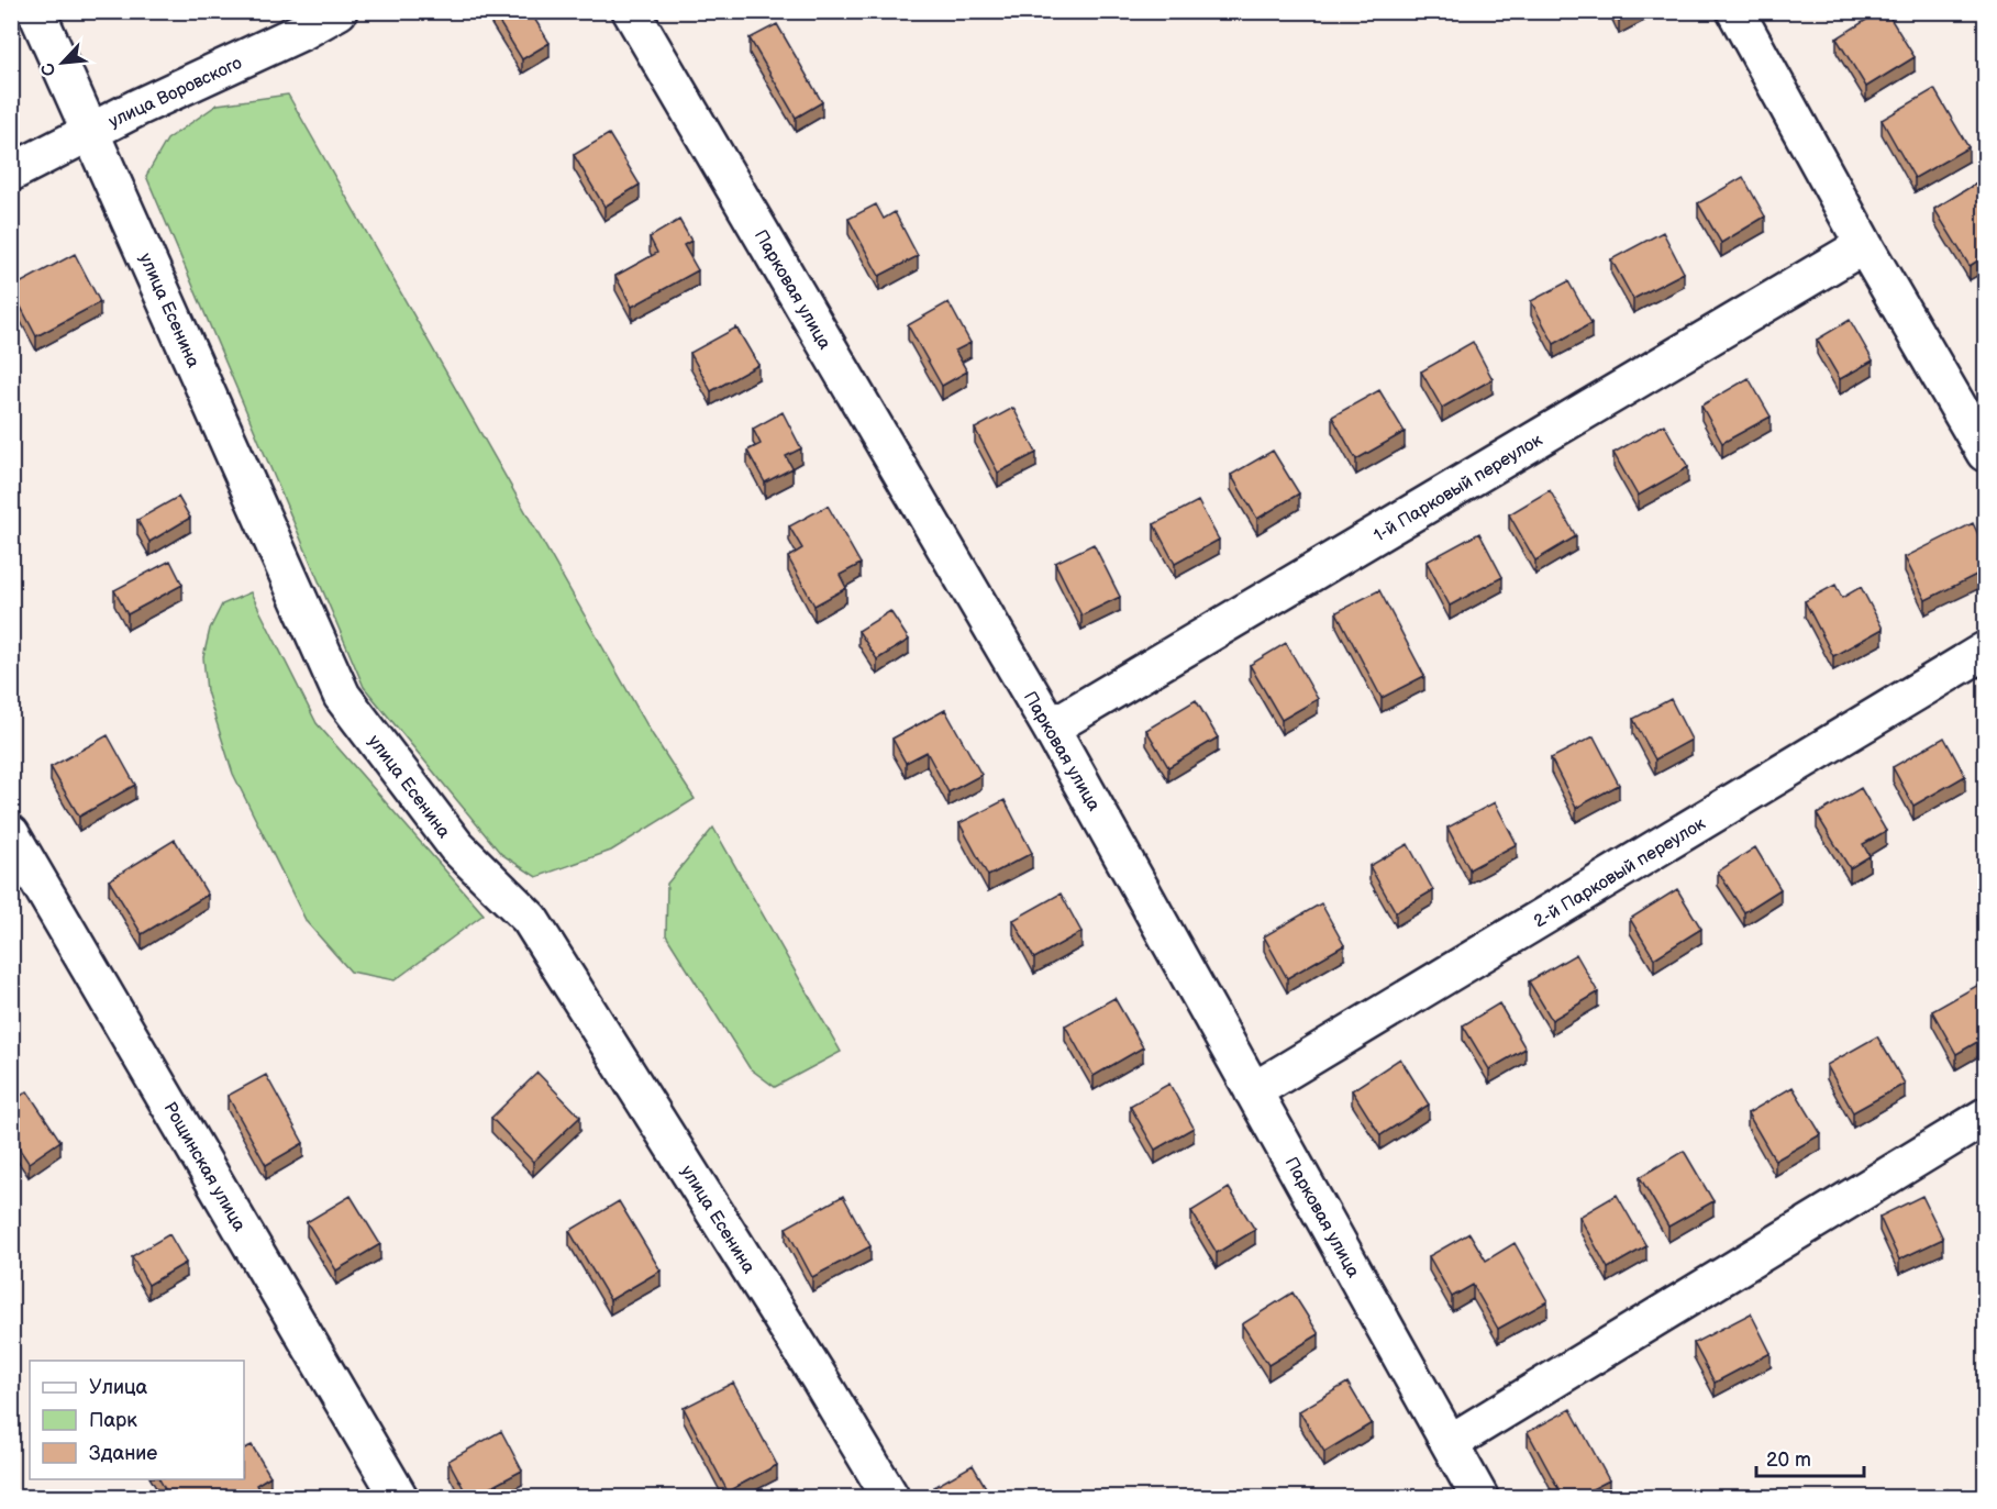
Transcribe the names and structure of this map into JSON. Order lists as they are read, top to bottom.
{
  "streets": {
    "street": [
      "улица Воровского",
      "Парковая улица",
      "улица Есенина",
      "1-й Парковый переулок",
      "2-й Парковый переулок",
      "Рощинская улица"
    ]
  },
  "crossings": [
    ["улица Воровского", "улица Есенина"],
    ["Парковая улица", "1-й Парковый переулок"],
    ["Парковая улица", "2-й Парковый переулок"]
  ],
  "legend": ["Улица", "Парк", "Здание"],
  "scale_bar": "20 m",
  "north": "bottom left"
}
